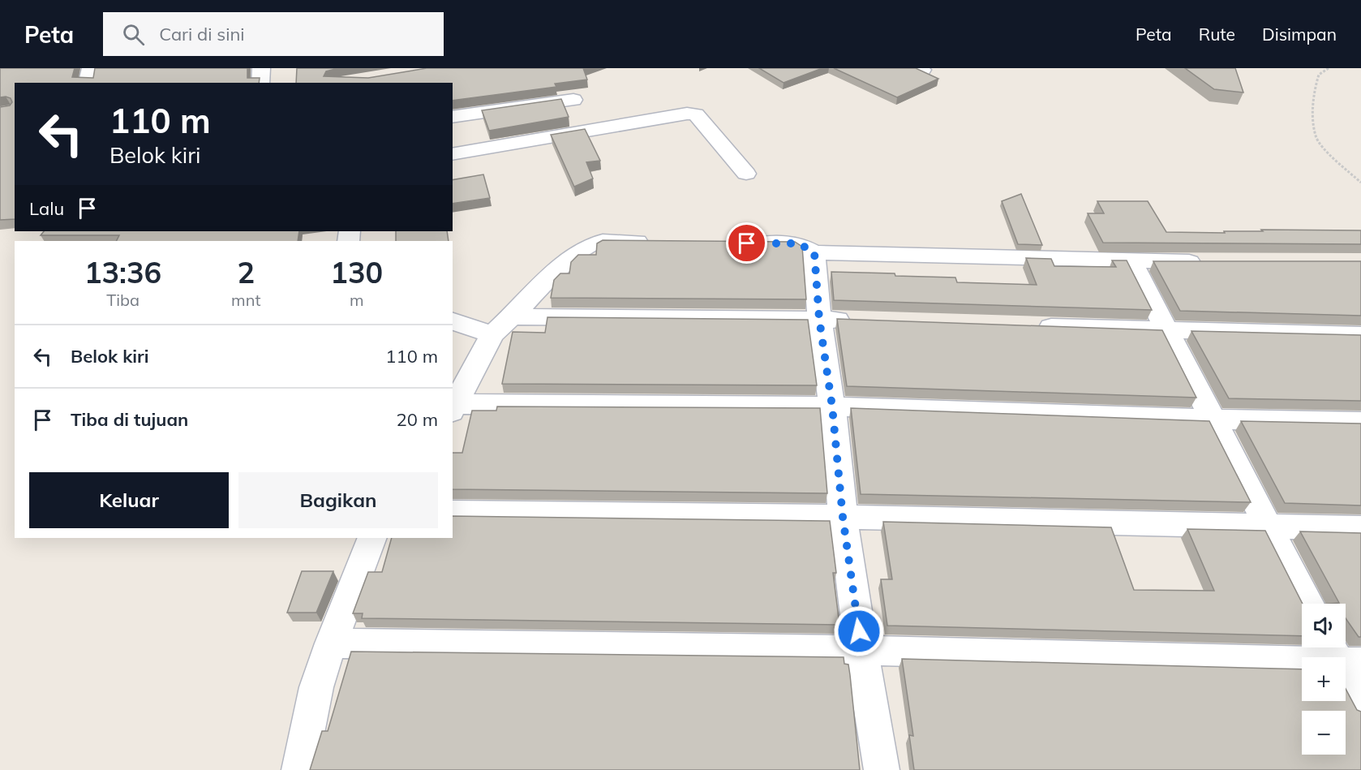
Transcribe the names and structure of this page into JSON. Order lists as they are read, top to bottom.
{
  "page": {
    "header": "Peta",
    "search": "Cari di sini",
    "nav": ["Peta", "Rute", "Disimpan"],
    "turn": ["110 m", "Belok kiri"],
    "then": "Lalu",
    "eta": [
      "13:36",
      "Tiba",
      "2",
      "mnt",
      "130",
      "m"
    ],
    "list": [
      {
        "name": "Belok kiri",
        "value": "110 m"
      },
      {
        "name": "Tiba di tujuan",
        "value": "20 m"
      }
    ],
    "buttons": ["Keluar", "Bagikan"],
    "map_buttons": ["+", "−"]
  }
}
